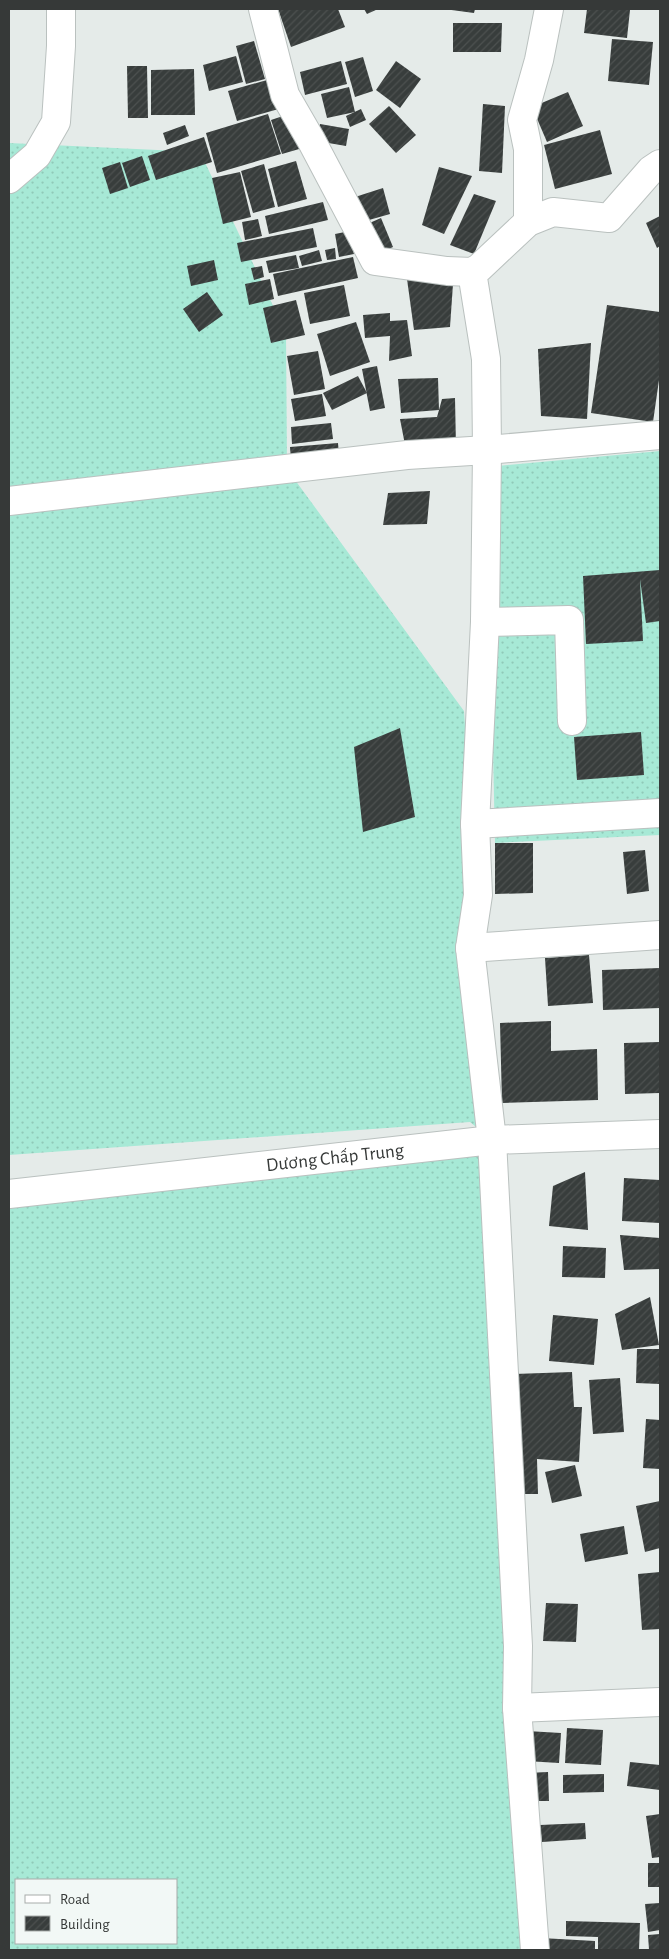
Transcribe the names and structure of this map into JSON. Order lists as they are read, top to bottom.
{
  "streets": {
    "street": ["Dương Chấp Trung"]
  },
  "legend": ["Road", "Building"]
}
